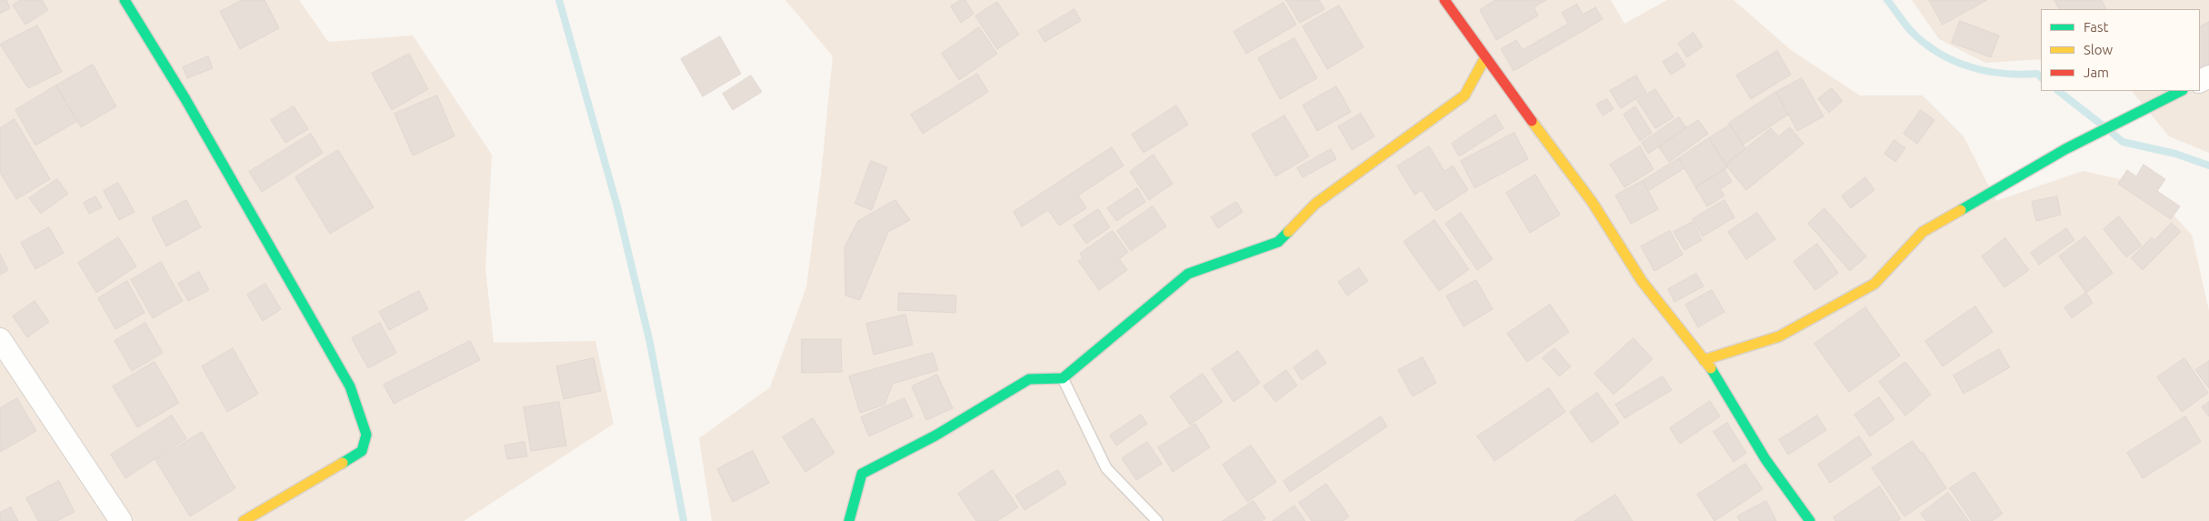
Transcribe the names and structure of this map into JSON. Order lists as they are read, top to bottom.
{
  "legend": ["Fast", "Slow", "Jam"]
}
